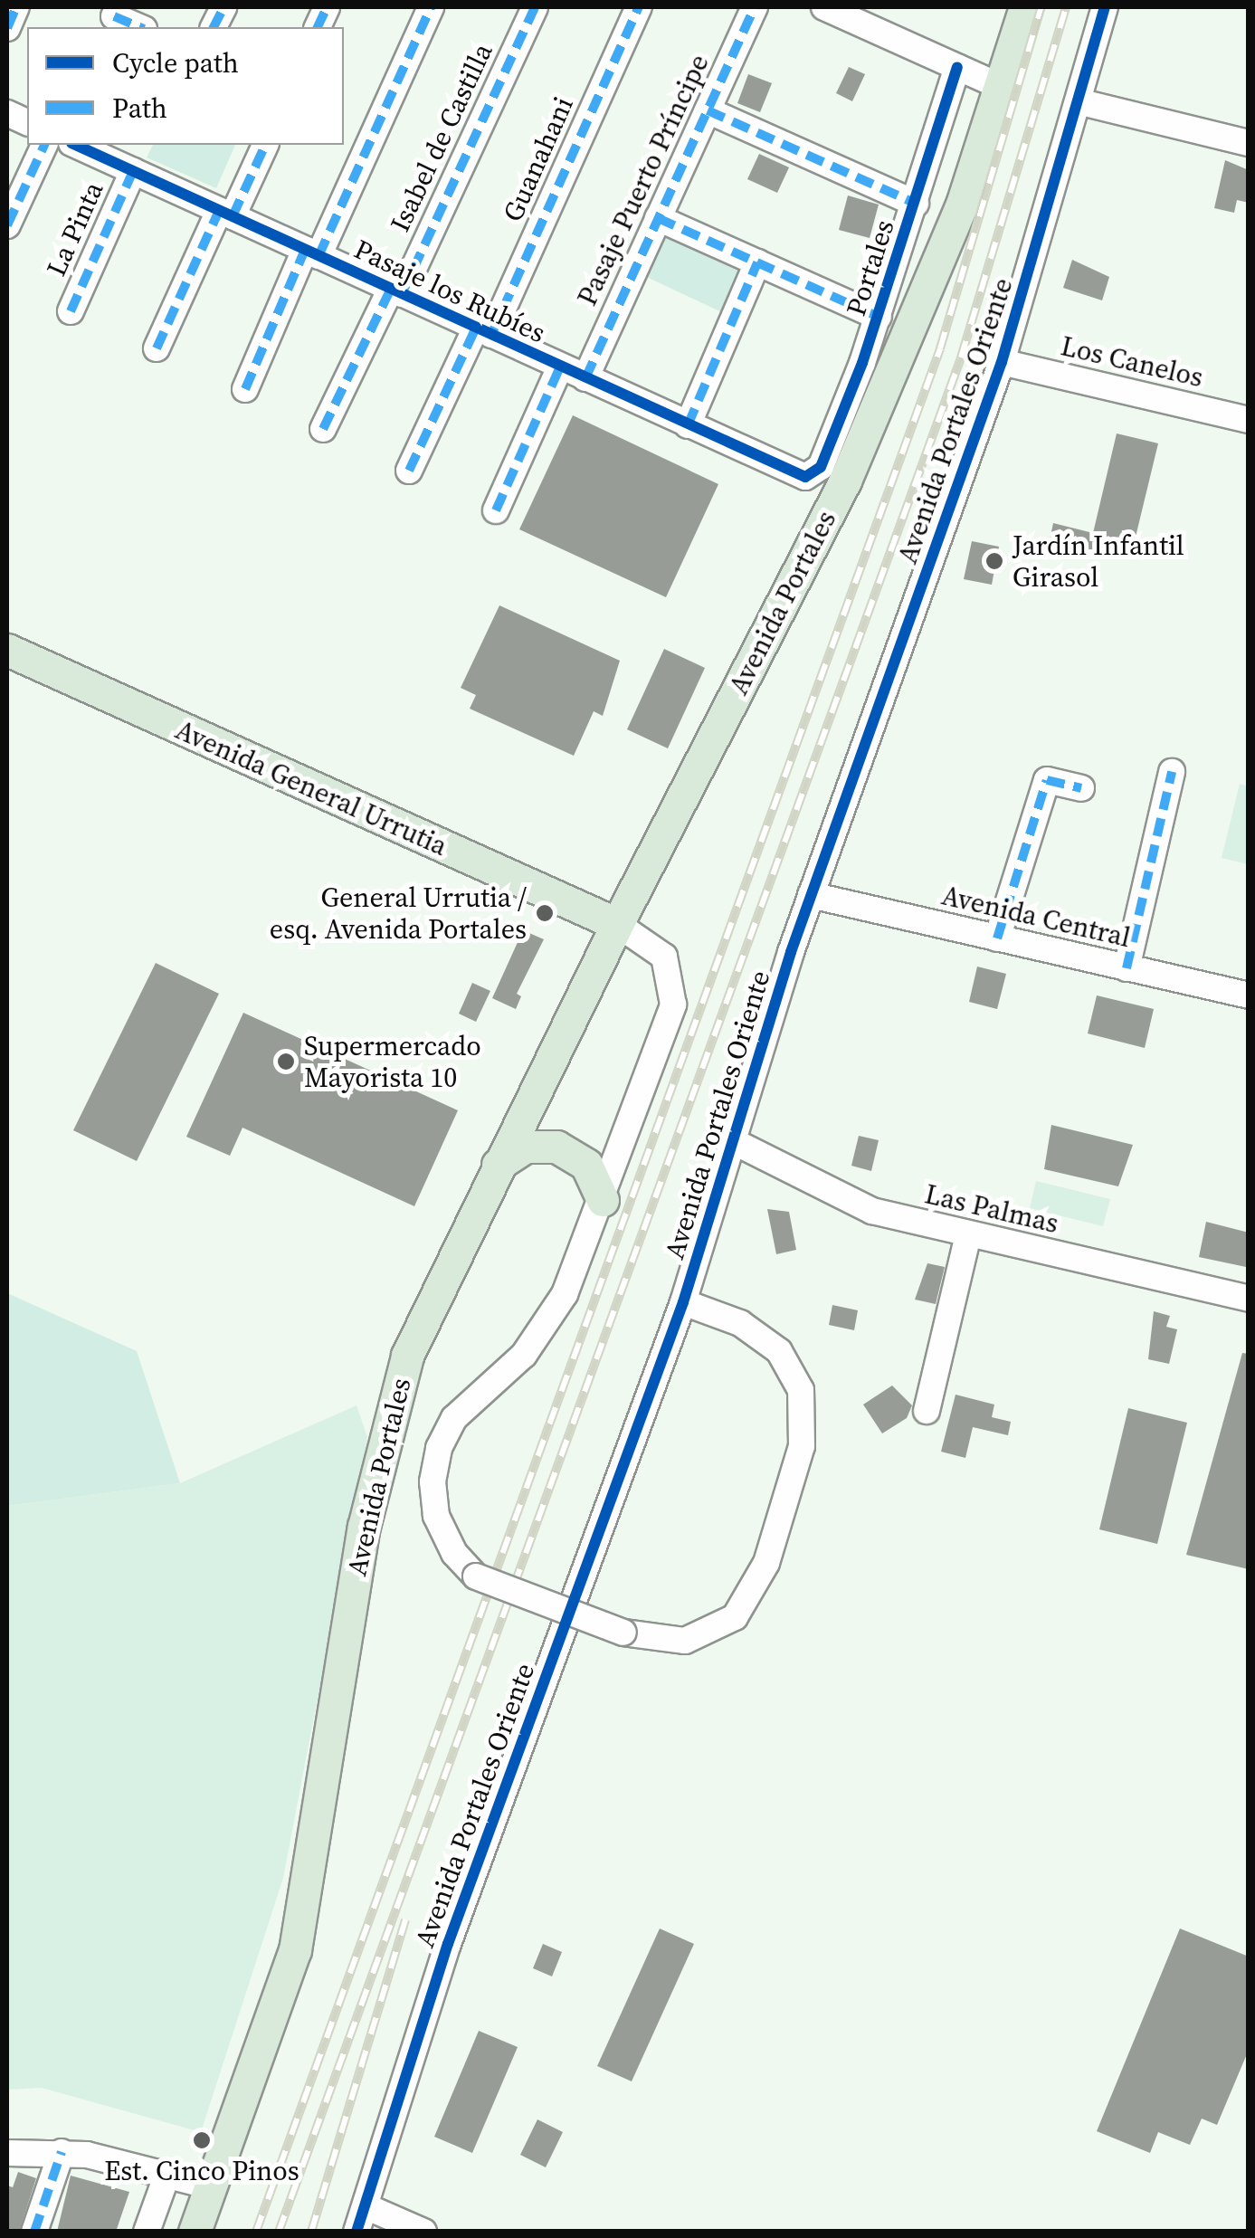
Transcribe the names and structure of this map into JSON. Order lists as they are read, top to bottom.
{
  "streets": {
    "main road": ["Avenida Portales", "Avenida General Urrutia"],
    "street": [
      "Isabel de Castilla",
      "Guanahani",
      "Pasaje Puerto Príncipe",
      "La Pinta",
      "Portales",
      "Pasaje los Rubíes",
      "Los Canelos",
      "Avenida Portales Oriente",
      "Avenida Central",
      "Las Palmas"
    ]
  },
  "crossings": [
    ["Isabel de Castilla", "Pasaje los Rubíes"],
    ["Guanahani", "Pasaje los Rubíes"],
    ["Pasaje Puerto Príncipe", "Pasaje los Rubíes"],
    ["La Pinta", "Pasaje los Rubíes"],
    ["Portales", "Pasaje los Rubíes"],
    ["Los Canelos", "Avenida Portales Oriente"],
    ["Avenida Portales Oriente", "Avenida Portales"],
    ["Avenida Portales Oriente", "Avenida Central"],
    ["Avenida Portales Oriente", "Las Palmas"],
    ["Avenida Portales", "Avenida General Urrutia"]
  ],
  "places": [
    "Jardín Infantil Girasol",
    "General Urrutia / esq. Avenida Portales",
    "Supermercado Mayorista 10",
    "Est. Cinco Pinos"
  ],
  "legend": ["Cycle path", "Path"]
}
